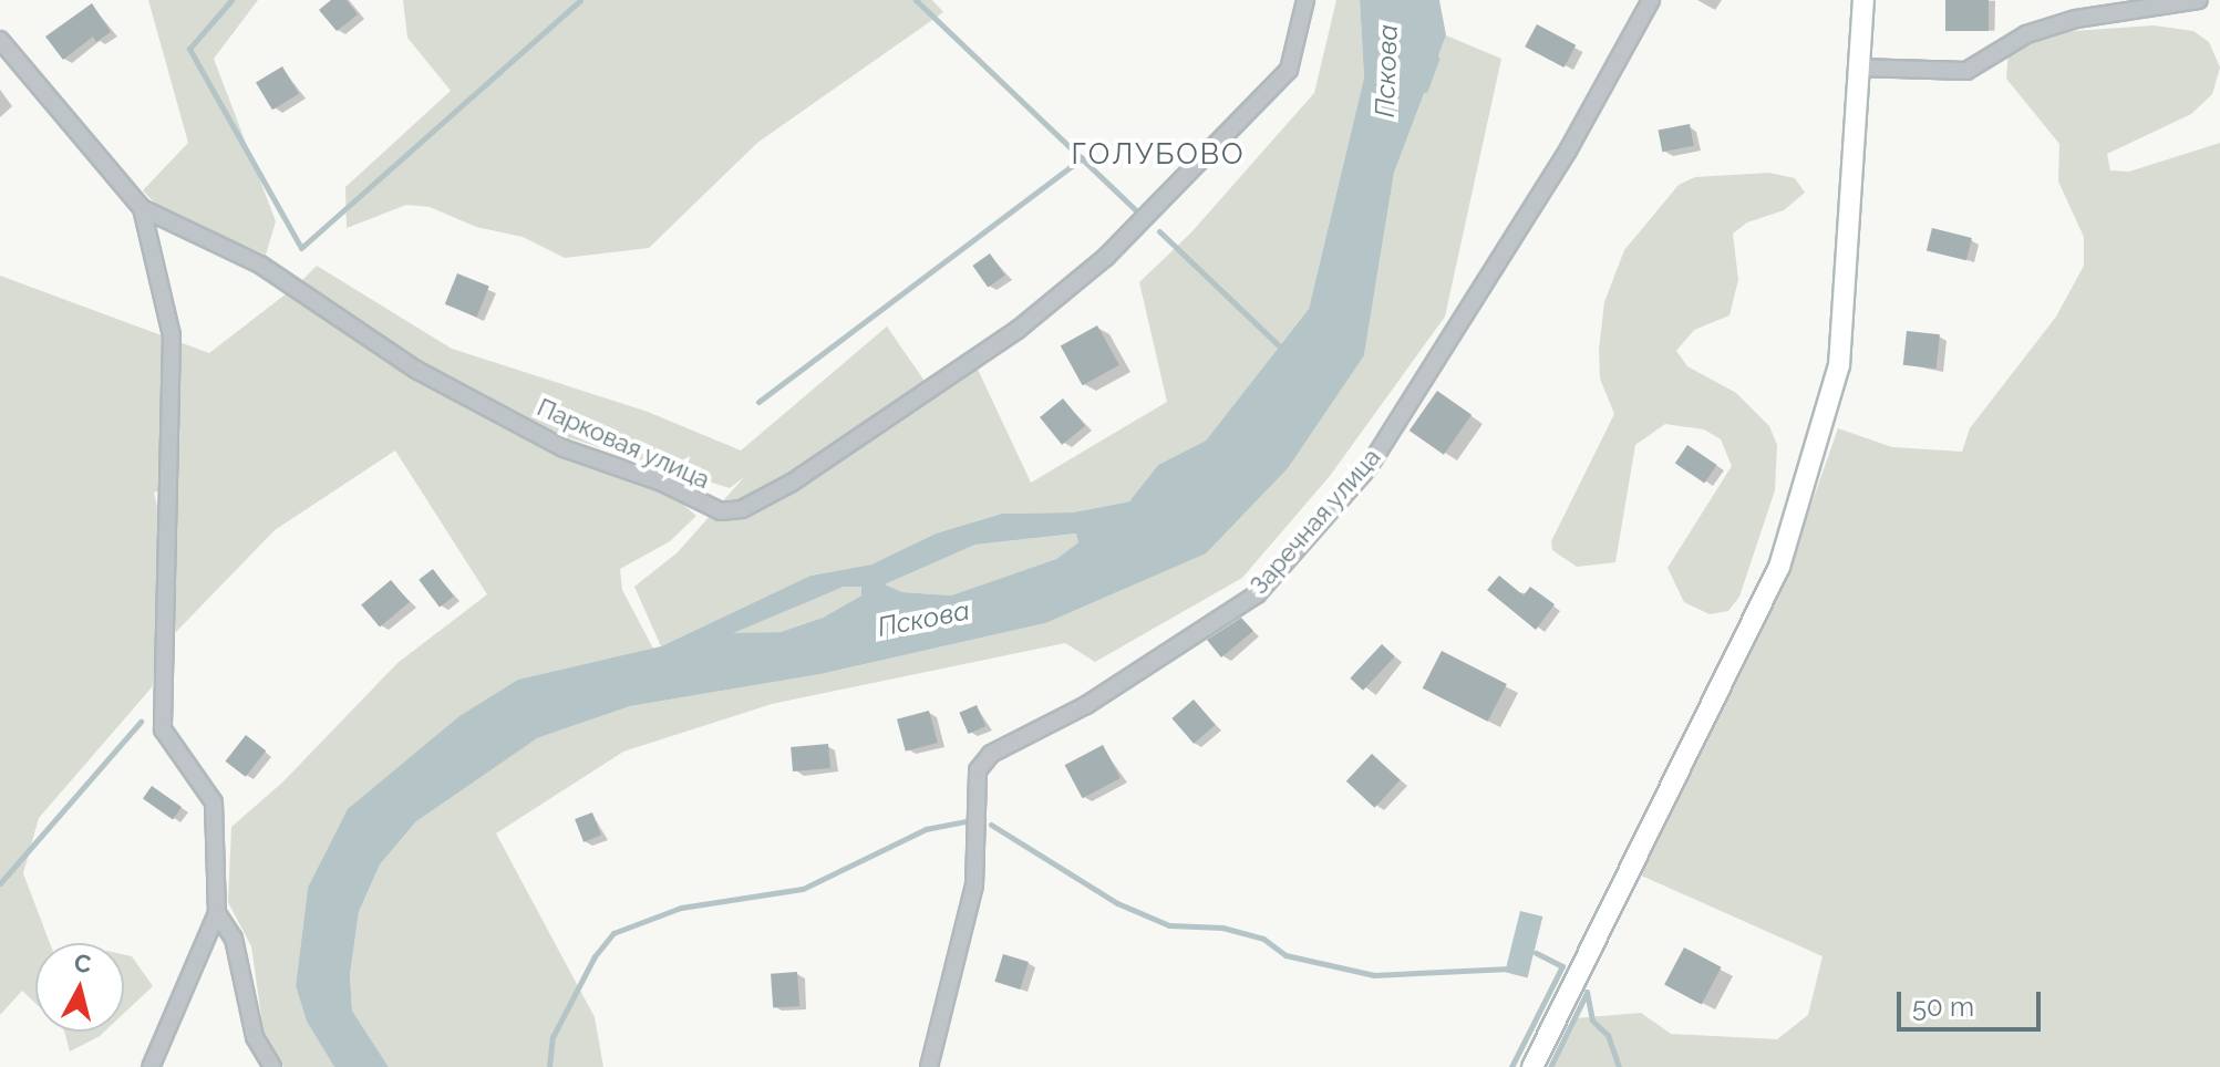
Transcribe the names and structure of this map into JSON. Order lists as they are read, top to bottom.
{
  "streets": {
    "street": ["Парковая улица", "Заречная улица"]
  },
  "districts": ["ГОЛУБОВО"],
  "water": ["Пскова"],
  "scale_bar": "50 m",
  "north": "top"
}
